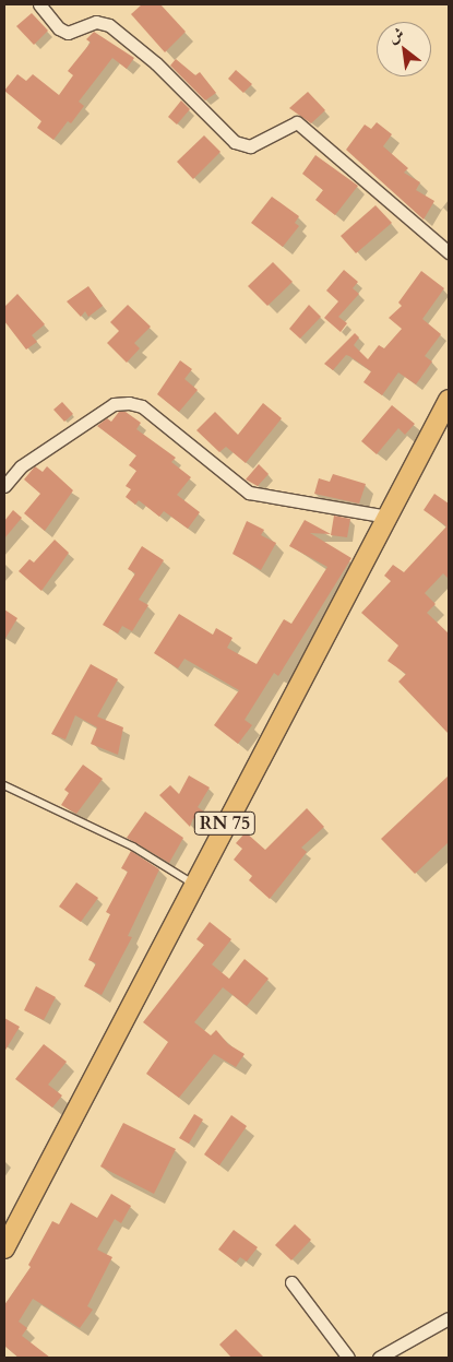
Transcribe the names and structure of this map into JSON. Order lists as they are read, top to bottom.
{
  "streets": {
    "main road": ["RN 75"]
  },
  "north": "top left"
}
